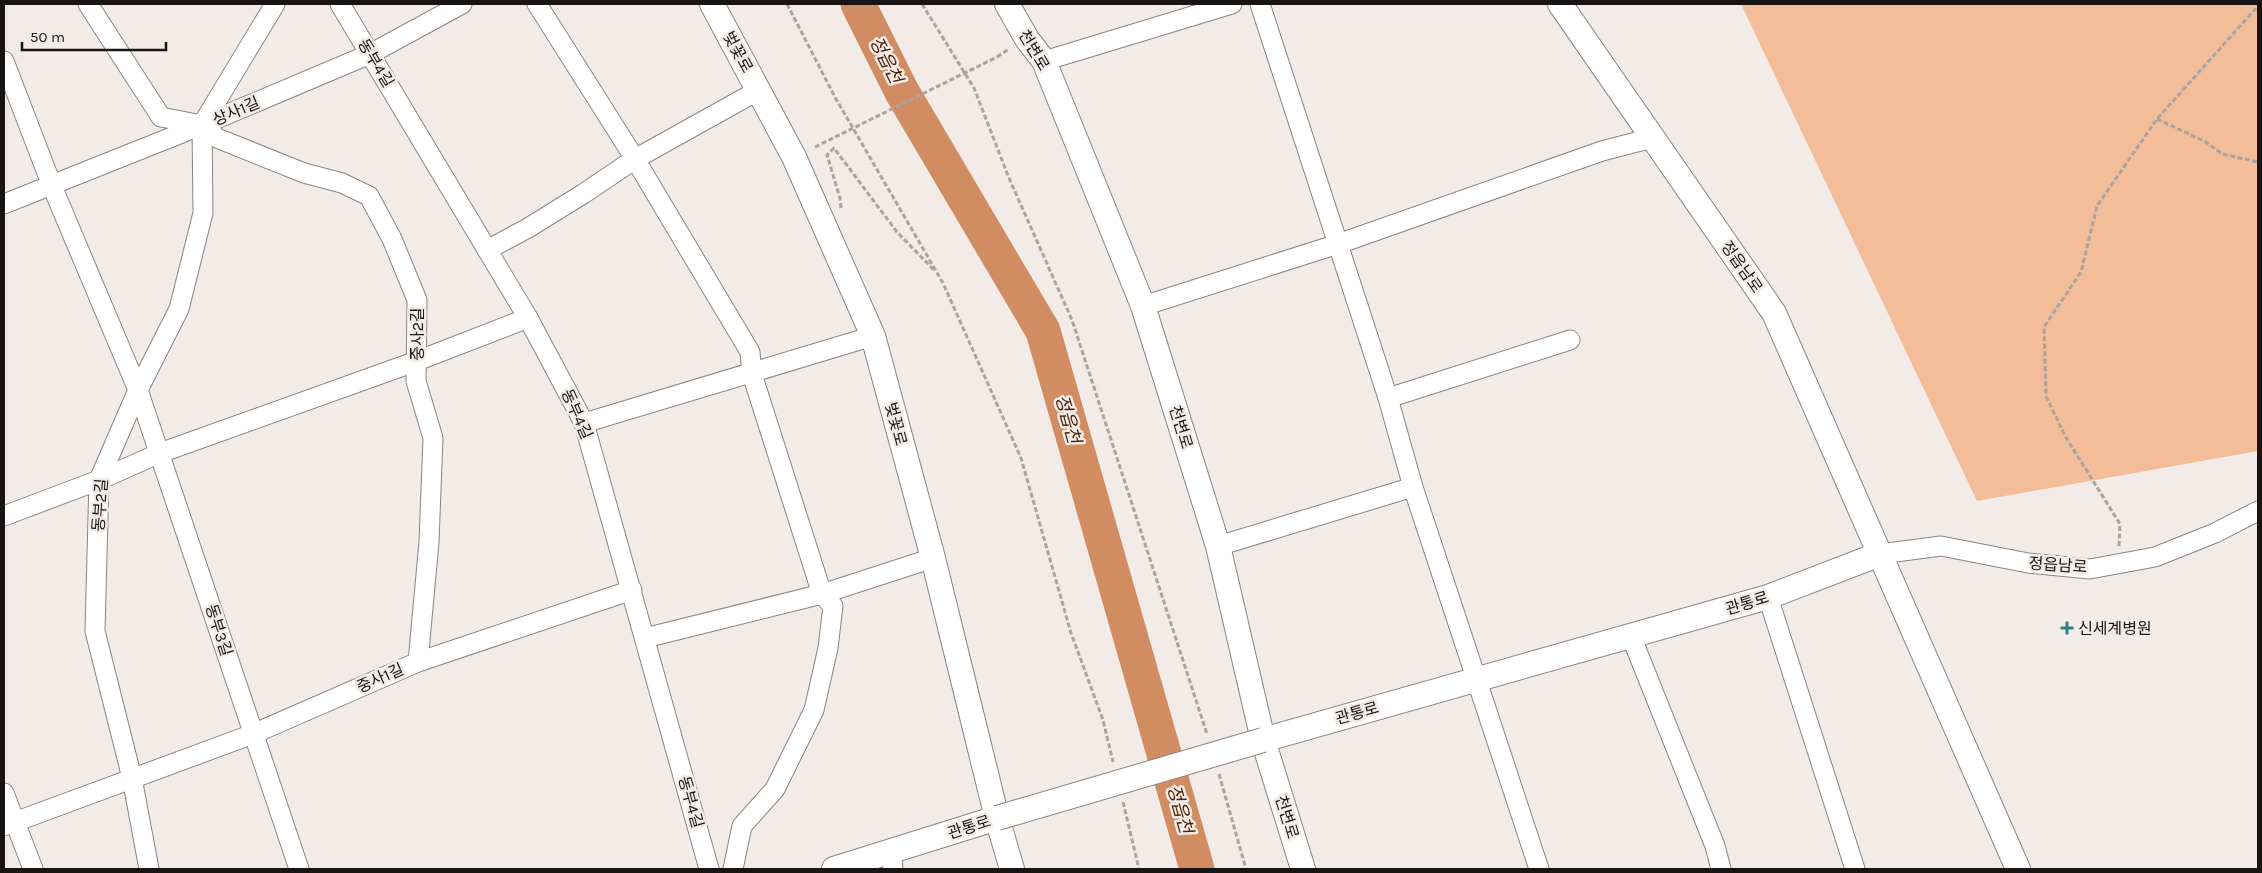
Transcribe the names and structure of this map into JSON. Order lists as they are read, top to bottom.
{
  "streets": {
    "street": [
      "천변로",
      "벚꽃로",
      "동부4길",
      "상사1길",
      "정읍남로",
      "중사2길",
      "동부2길",
      "관통로",
      "동부3길",
      "중사1길"
    ]
  },
  "crossings": [
    ["천변로", "관통로"],
    ["벚꽃로", "관통로"],
    ["동부4길", "상사1길"],
    ["동부4길", "중사1길"],
    ["상사1길", "중사2길"],
    ["상사1길", "동부2길"],
    ["상사1길", "동부3길"],
    ["정읍남로", "관통로"],
    ["중사2길", "동부2길"],
    ["중사2길", "중사1길"],
    ["동부2길", "동부3길"],
    ["동부2길", "중사1길"],
    ["동부3길", "중사1길"]
  ],
  "water": ["정읍천"],
  "places": {
    "health": ["신세계병원"]
  },
  "scale_bar": "50 m"
}
